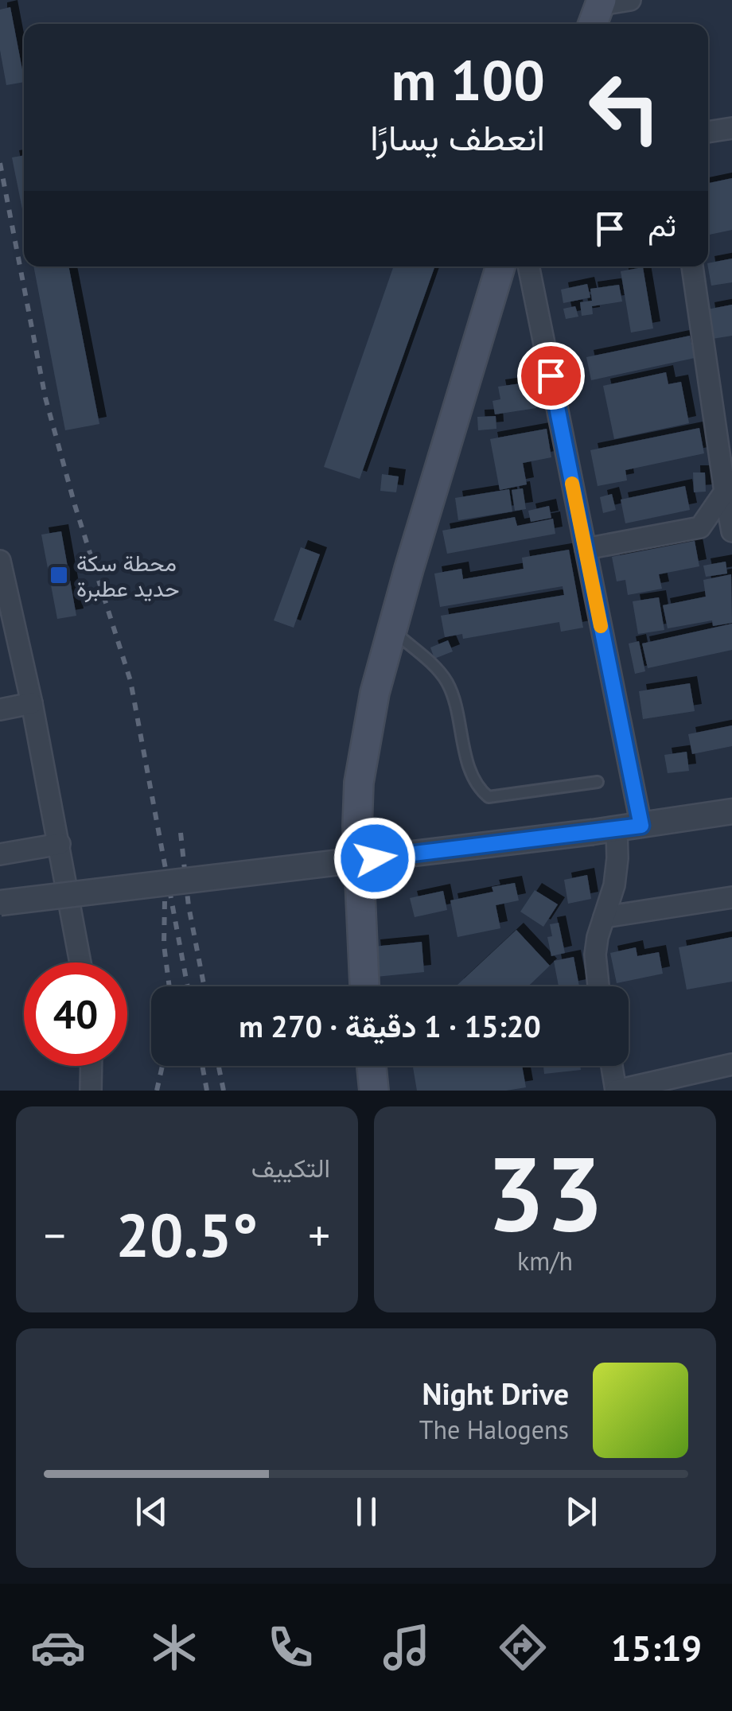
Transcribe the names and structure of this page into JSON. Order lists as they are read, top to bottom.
{
  "places": {
    "transit": ["محطة سكة حديد عطبرة"]
  },
  "page": {
    "turn": ["100 m", "انعطف يسارًا"],
    "then": "ثم",
    "limit": "40",
    "trip": "15:20 · 1 دقيقة · 270 m",
    "tile": [
      ["33", "km/h"],
      "التكييف"
    ],
    "heat": ["−", "20.5°", "+"],
    "song": ["Night Drive", "The Halogens"],
    "tabs": "15:19"
  }
}
